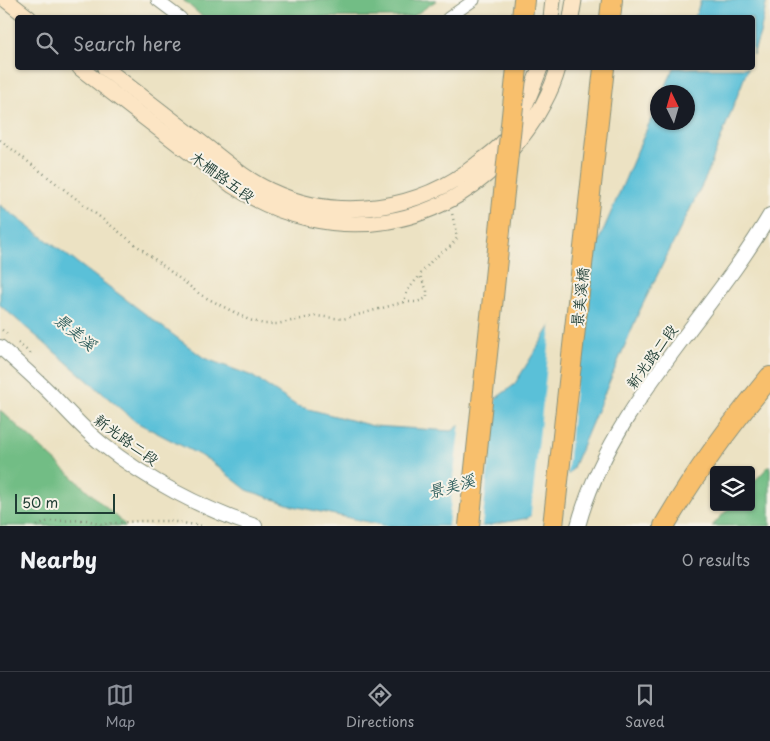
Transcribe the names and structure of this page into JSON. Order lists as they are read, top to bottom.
{
  "streets": {
    "highway": ["景美溪橋"],
    "main road": ["木柵路五段"],
    "street": ["新光路二段"]
  },
  "water": ["景美溪"],
  "scale_bar": "50 m",
  "north": "top",
  "page": {
    "search": "Search here",
    "scale": "50 m",
    "heading": ["Nearby", "0 results"],
    "nav": ["Map", "Directions", "Saved"]
  }
}
